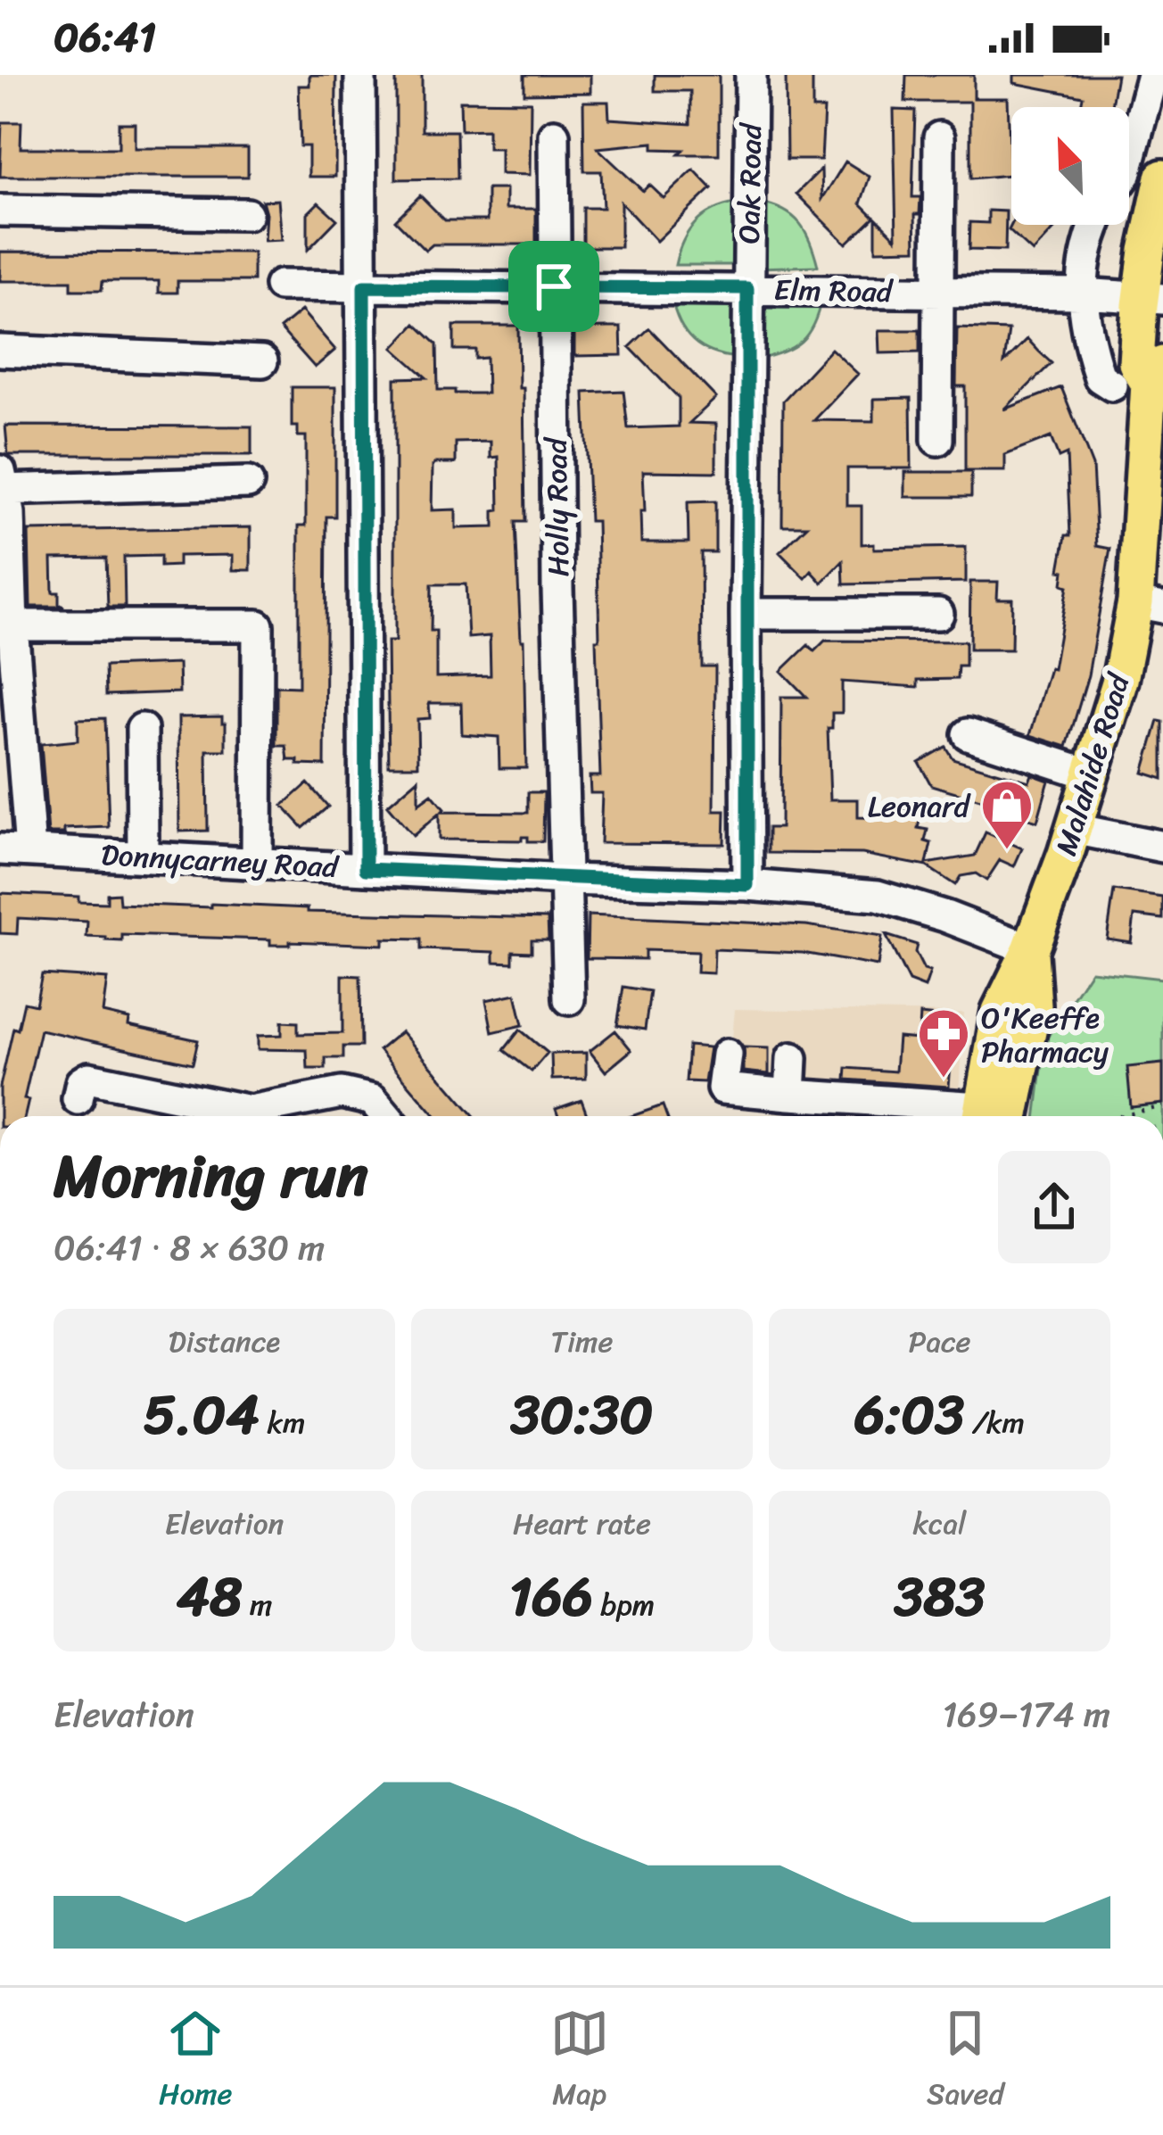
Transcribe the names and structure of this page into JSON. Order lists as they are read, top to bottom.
{
  "streets": {
    "main road": ["Malahide Road"],
    "street": [
      "Oak Road",
      "Elm Road",
      "Holly Road",
      "Donnycarney Road"
    ]
  },
  "crossings": [
    ["Oak Road", "Elm Road"],
    ["Oak Road", "Donnycarney Road"],
    ["Elm Road", "Holly Road"],
    ["Elm Road", "Malahide Road"],
    ["Holly Road", "Donnycarney Road"],
    ["Malahide Road", "Donnycarney Road"]
  ],
  "places": {
    "shop": ["Leonard"],
    "pharmacy": ["O'Keeffe Pharmacy"]
  },
  "north": "top left",
  "page": {
    "status": "06:41",
    "heading": ["Morning run", "06:41 · 8 × 630 m"],
    "stats": [
      ["Distance", "5.04 km"],
      ["Time", "30:30"],
      ["Pace", "6:03 /km"],
      ["Elevation", "48 m"],
      ["Heart rate", "166 bpm"],
      ["kcal", "383"]
    ],
    "chart": ["Elevation", "169–174 m"],
    "tabs": ["Home", "Map", "Saved"]
  }
}
